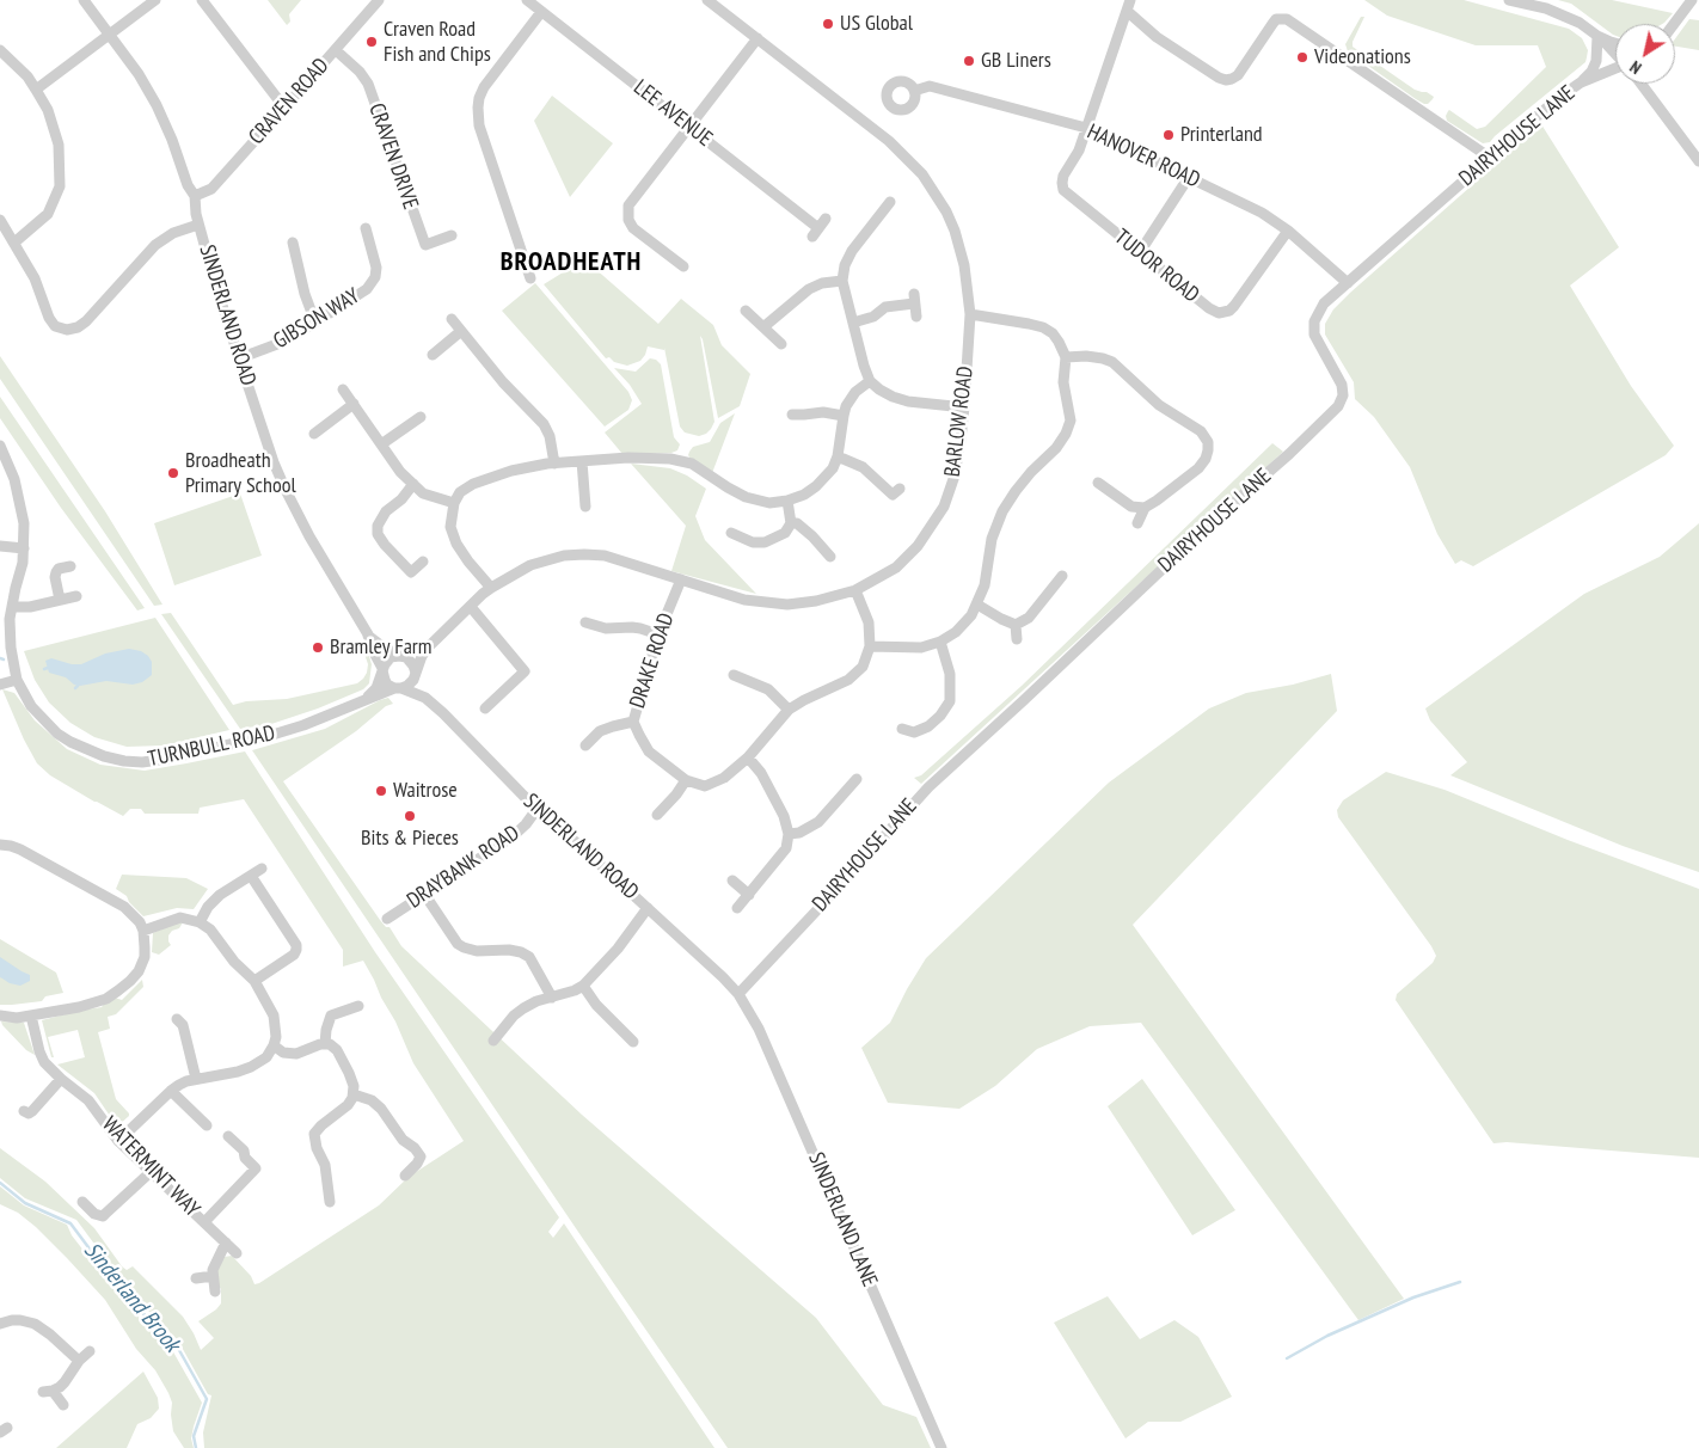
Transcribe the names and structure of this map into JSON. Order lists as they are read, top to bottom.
{
  "streets": {
    "street": [
      "CRAVEN ROAD",
      "LEE AVENUE",
      "DAIRYHOUSE LANE",
      "CRAVEN DRIVE",
      "HANOVER ROAD",
      "TUDOR ROAD",
      "SINDERLAND ROAD",
      "GIBSON WAY",
      "BARLOW ROAD",
      "DRAKE ROAD",
      "TURNBULL ROAD",
      "DRAYBANK ROAD",
      "WATERMINT WAY",
      "SINDERLAND LANE"
    ]
  },
  "crossings": [
    ["CRAVEN ROAD", "CRAVEN DRIVE"],
    ["CRAVEN ROAD", "SINDERLAND ROAD"],
    ["DAIRYHOUSE LANE", "HANOVER ROAD"],
    ["DAIRYHOUSE LANE", "SINDERLAND ROAD"],
    ["DAIRYHOUSE LANE", "SINDERLAND LANE"],
    ["HANOVER ROAD", "TUDOR ROAD"],
    ["SINDERLAND ROAD", "GIBSON WAY"],
    ["SINDERLAND ROAD", "BARLOW ROAD"],
    ["SINDERLAND ROAD", "TURNBULL ROAD"],
    ["SINDERLAND ROAD", "DRAYBANK ROAD"],
    ["SINDERLAND ROAD", "SINDERLAND LANE"],
    ["BARLOW ROAD", "DRAKE ROAD"],
    ["BARLOW ROAD", "TURNBULL ROAD"]
  ],
  "districts": ["BROADHEATH"],
  "water": ["Sinderland Brook"],
  "places": [
    "US Global",
    "Craven Road Fish and Chips",
    "Videonations",
    "GB Liners",
    "Printerland",
    "Broadheath Primary School",
    "Bramley Farm",
    "Waitrose",
    "Bits & Pieces"
  ],
  "north": "bottom left"
}
